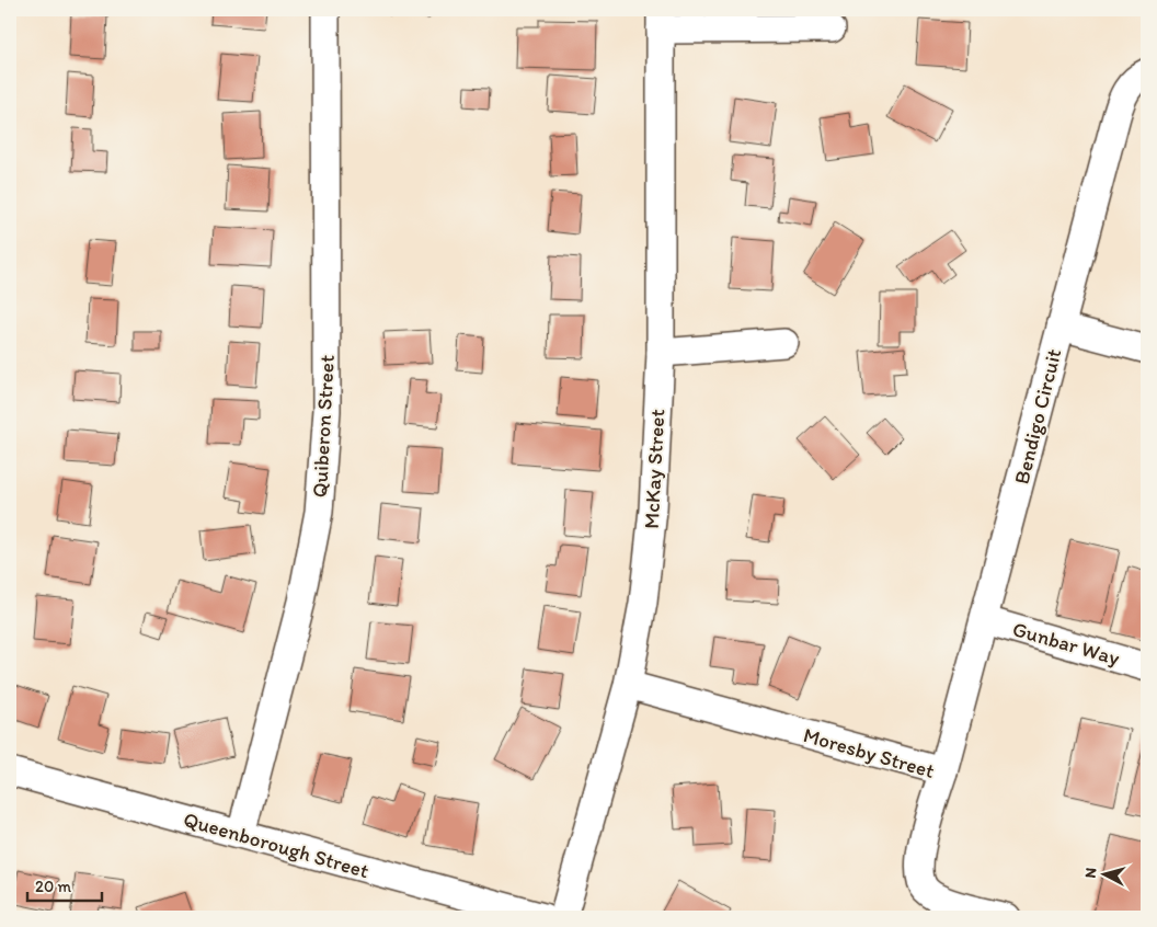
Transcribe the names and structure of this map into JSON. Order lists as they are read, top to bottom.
{
  "streets": {
    "street": [
      "Bendigo Circuit",
      "Quiberon Street",
      "McKay Street",
      "Gunbar Way",
      "Moresby Street",
      "Queenborough Street"
    ]
  },
  "crossings": [
    ["Bendigo Circuit", "Gunbar Way"],
    ["Bendigo Circuit", "Moresby Street"],
    ["Quiberon Street", "Queenborough Street"],
    ["McKay Street", "Moresby Street"]
  ],
  "scale_bar": "20 m",
  "north": "left"
}
